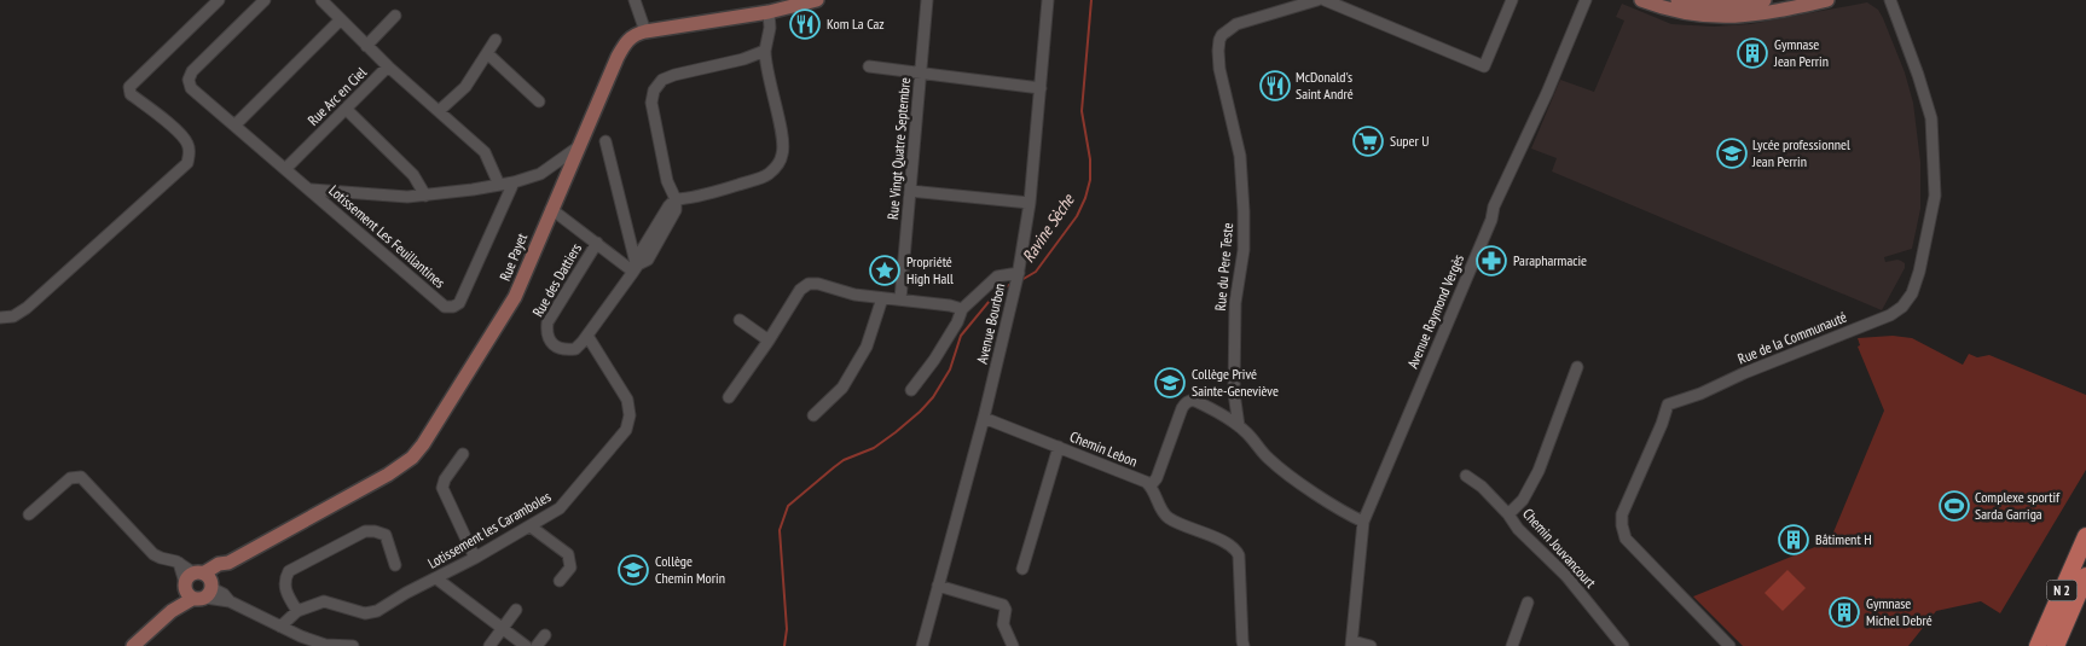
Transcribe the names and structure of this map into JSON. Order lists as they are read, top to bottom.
{
  "streets": {
    "highway": ["N 2"],
    "main road": ["Rue Payet"],
    "street": [
      "Rue Arc en Ciel",
      "Rue Vingt Quatre Septembre",
      "Lotissement Les Feuillantines",
      "Rue du Pere Teste",
      "Rue des Dattiers",
      "Avenue Raymond Vergès",
      "Avenue Bourbon",
      "Rue de la Communauté",
      "Chemin Lebon",
      "Lotissement les Caramboles",
      "Chemin Jouvancourt"
    ]
  },
  "crossings": [
    ["Lotissement Les Feuillantines", "Rue Payet"],
    ["Rue Payet", "Rue des Dattiers"],
    ["Rue des Dattiers", "Lotissement les Caramboles"],
    ["Avenue Bourbon", "Chemin Lebon"]
  ],
  "water": ["Ravine Sèche"],
  "places": {
    "restaurant": ["Kom La Caz", "McDonald's Saint André"],
    "building": ["Gymnase Jean Perrin", "Bâtiment H", "Gymnase Michel Debré"],
    "supermarket": ["Super U"],
    "school or university": ["Lycée professionnel Jean Perrin", "Collège Privé Sainte-Geneviève", "Collège Chemin Morin"],
    "pharmacy": ["Parapharmacie"],
    "place": ["Propriété High Hall"],
    "sports": ["Complexe sportif Sarda Garriga"]
  }
}
